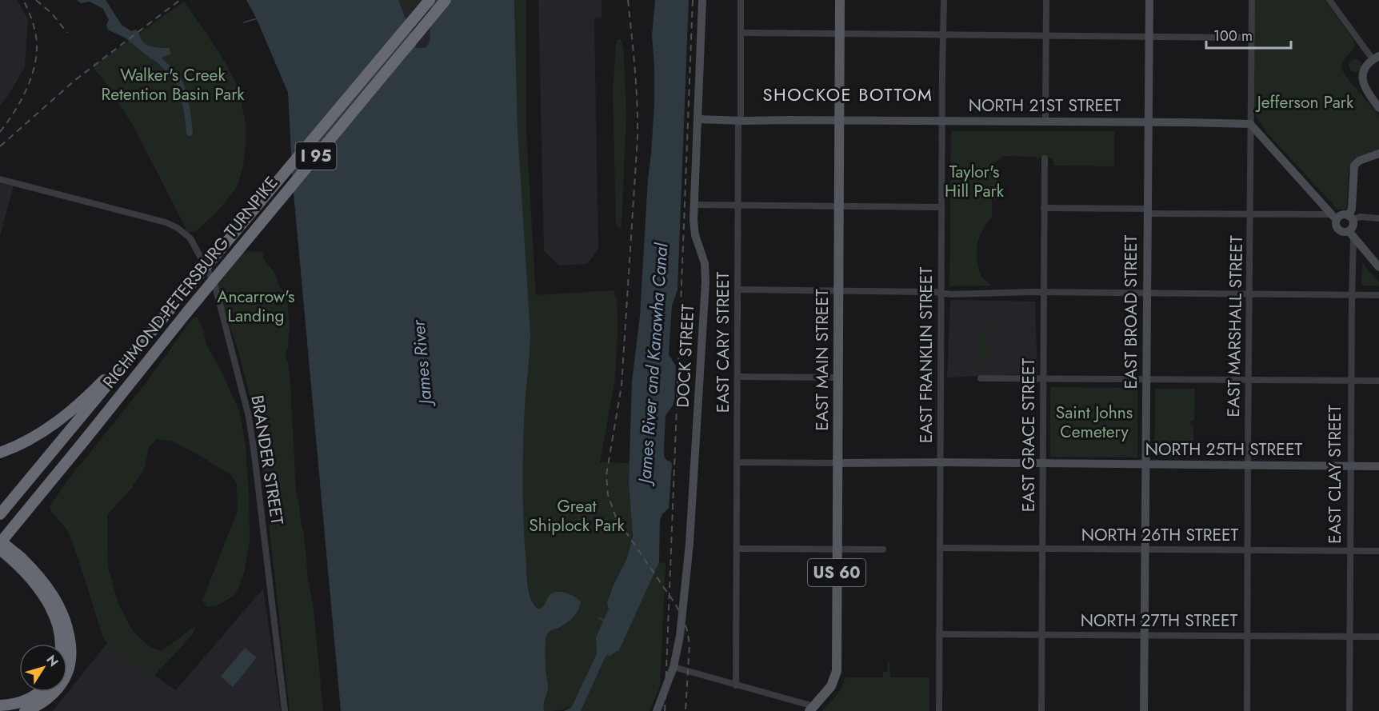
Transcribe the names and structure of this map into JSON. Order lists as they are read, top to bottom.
{
  "streets": {
    "highway": ["I 95", "RICHMOND-PETERSBURG TURNPIKE"],
    "main road": [
      "NORTH 21ST STREET",
      "EAST BROAD STREET",
      "DOCK STREET",
      "EAST MAIN STREET",
      "NORTH 25TH STREET",
      "US 60"
    ],
    "street": [
      "EAST MARSHALL STREET",
      "EAST CARY STREET",
      "EAST FRANKLIN STREET",
      "EAST GRACE STREET",
      "BRANDER STREET",
      "EAST CLAY STREET",
      "NORTH 26TH STREET",
      "NORTH 27TH STREET"
    ]
  },
  "crossings": [
    ["NORTH 21ST STREET", "EAST BROAD STREET"],
    ["NORTH 21ST STREET", "EAST MARSHALL STREET"],
    ["NORTH 21ST STREET", "EAST CARY STREET"],
    ["NORTH 21ST STREET", "EAST FRANKLIN STREET"],
    ["NORTH 21ST STREET", "DOCK STREET"],
    ["NORTH 21ST STREET", "EAST MAIN STREET"],
    ["EAST BROAD STREET", "NORTH 25TH STREET"],
    ["EAST BROAD STREET", "NORTH 26TH STREET"],
    ["EAST BROAD STREET", "NORTH 27TH STREET"],
    ["EAST MARSHALL STREET", "NORTH 25TH STREET"],
    ["EAST MARSHALL STREET", "NORTH 26TH STREET"],
    ["EAST MARSHALL STREET", "NORTH 27TH STREET"],
    ["EAST FRANKLIN STREET", "NORTH 25TH STREET"],
    ["EAST FRANKLIN STREET", "NORTH 26TH STREET"],
    ["EAST FRANKLIN STREET", "NORTH 27TH STREET"],
    ["EAST MAIN STREET", "NORTH 25TH STREET"],
    ["EAST GRACE STREET", "NORTH 25TH STREET"],
    ["EAST GRACE STREET", "NORTH 26TH STREET"],
    ["EAST GRACE STREET", "NORTH 27TH STREET"],
    ["NORTH 25TH STREET", "EAST CLAY STREET"],
    ["EAST CLAY STREET", "NORTH 26TH STREET"],
    ["EAST CLAY STREET", "NORTH 27TH STREET"]
  ],
  "districts": ["SHOCKOE BOTTOM"],
  "water": ["James River", "James River and Kanawha Canal"],
  "parks": [
    "Walker's Creek Retention Basin Park",
    "Jefferson Park",
    "Taylor's Hill Park",
    "Ancarrow's Landing",
    "Saint Johns Cemetery",
    "Great Shiplock Park"
  ],
  "scale_bar": "100 m",
  "north": "top right"
}
